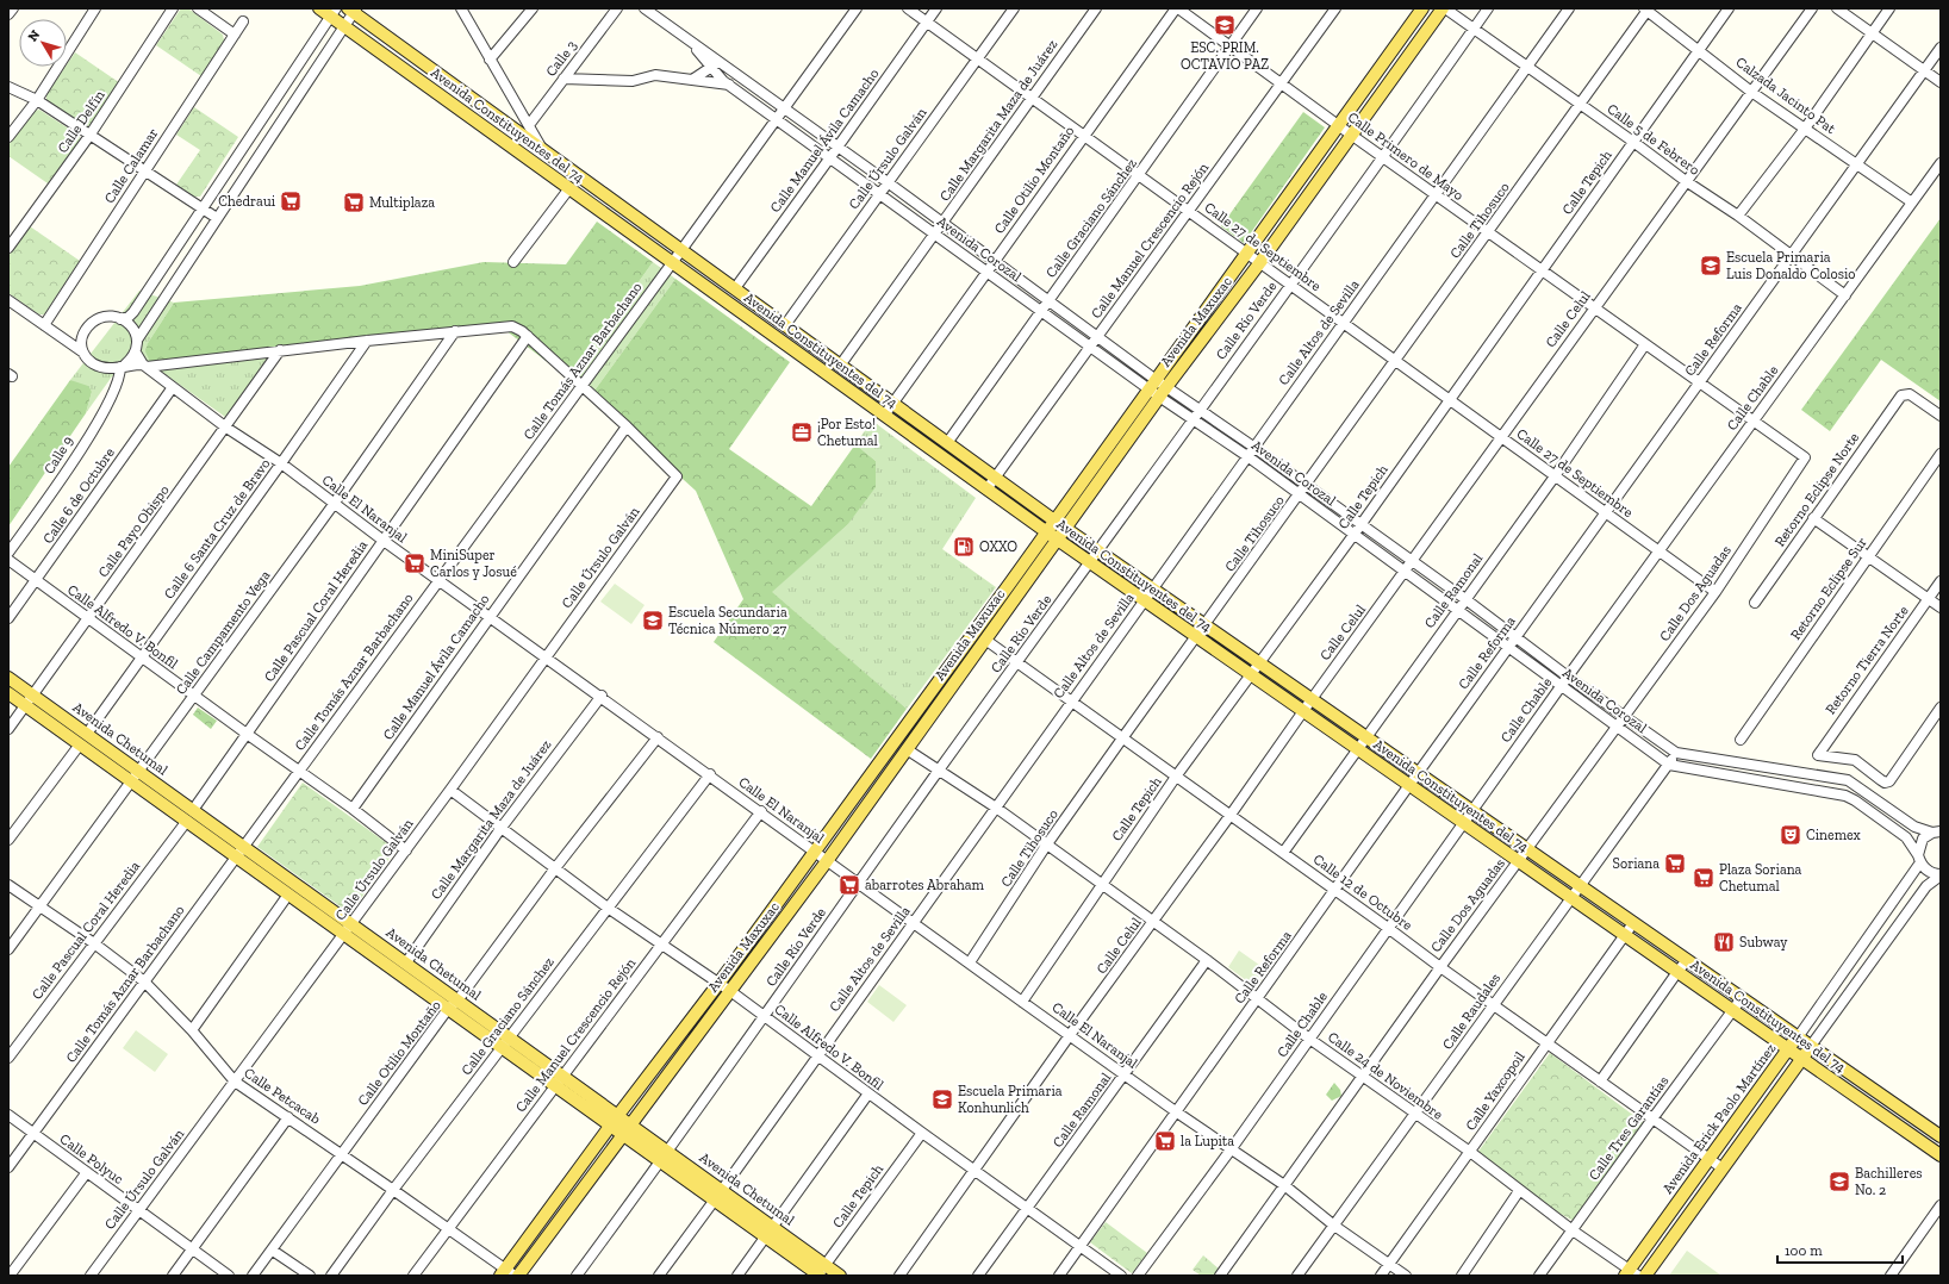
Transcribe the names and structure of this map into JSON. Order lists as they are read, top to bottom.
{
  "streets": {
    "main road": [
      "Avenida Constituyentes del 74",
      "Avenida Maxuxac",
      "Avenida Chetumal",
      "Avenida Erick Paolo Martínez"
    ],
    "street": [
      "Calle 3",
      "Calzada Jacinto Pat",
      "Calle Margarita Maza de Juárez",
      "Calle Delfín",
      "Calle 5 de Febrero",
      "Calle Manuel Ávila Camacho",
      "Calle Primero de Mayo",
      "Calle Úrsulo Galván",
      "Calle Calamar",
      "Calle Otilio Montaño",
      "Calle Tepich",
      "Calle Graciano Sánchez",
      "Calle Tihosuco",
      "Calle Manuel Crescencio Rejón",
      "Calle 27 de Septiembre",
      "Avenida Corozal",
      "Calle Celul",
      "Calle Río Verde",
      "Calle Altos de Sevilla",
      "Calle Reforma",
      "Calle Tomás Aznar Barbachano",
      "Calle Chable",
      "Calle 9",
      "Retorno Eclipse Norte",
      "Calle 6 de Octubre",
      "Calle El Naranjal",
      "Calle 6 Santa Cruz de Bravo",
      "Calle Payo Obispo",
      "Retorno Eclipse Sur",
      "Calle Ramonal",
      "Calle Dos Aguadas",
      "Calle Pascual Coral Heredia",
      "Calle Alfredo V. Bonfil",
      "Calle Campamento Vega",
      "Retorno Tierra Norte",
      "Calle 12 de Octubre",
      "Calle Raudales",
      "Calle 24 de Noviembre",
      "Calle Yaxcopoil",
      "Calle Petcacab",
      "Calle Tres Garantías",
      "Calle Polyuc"
    ]
  },
  "crossings": [
    ["Calzada Jacinto Pat", "Calle Tepich"],
    ["Calzada Jacinto Pat", "Calle Tihosuco"],
    ["Calzada Jacinto Pat", "Calle Celul"],
    ["Calzada Jacinto Pat", "Calle Reforma"],
    ["Calzada Jacinto Pat", "Calle Chable"],
    ["Calle Margarita Maza de Juárez", "Avenida Constituyentes del 74"],
    ["Calle Margarita Maza de Juárez", "Calle 27 de Septiembre"],
    ["Calle Margarita Maza de Juárez", "Avenida Corozal"],
    ["Calle Margarita Maza de Juárez", "Calle El Naranjal"],
    ["Calle Margarita Maza de Juárez", "Calle Alfredo V. Bonfil"],
    ["Calle Margarita Maza de Juárez", "Avenida Chetumal"],
    ["Avenida Constituyentes del 74", "Calle Manuel Ávila Camacho"],
    ["Avenida Constituyentes del 74", "Calle Úrsulo Galván"],
    ["Avenida Constituyentes del 74", "Calle Otilio Montaño"],
    ["Avenida Constituyentes del 74", "Calle Tepich"],
    ["Avenida Constituyentes del 74", "Calle Graciano Sánchez"],
    ["Avenida Constituyentes del 74", "Calle Tihosuco"],
    ["Avenida Constituyentes del 74", "Calle Manuel Crescencio Rejón"],
    ["Avenida Constituyentes del 74", "Calle Celul"],
    ["Avenida Constituyentes del 74", "Calle Río Verde"],
    ["Avenida Constituyentes del 74", "Avenida Maxuxac"],
    ["Avenida Constituyentes del 74", "Calle Altos de Sevilla"],
    ["Avenida Constituyentes del 74", "Calle Reforma"],
    ["Avenida Constituyentes del 74", "Calle Tomás Aznar Barbachano"],
    ["Avenida Constituyentes del 74", "Calle Chable"],
    ["Avenida Constituyentes del 74", "Calle Ramonal"],
    ["Avenida Constituyentes del 74", "Calle Dos Aguadas"],
    ["Avenida Constituyentes del 74", "Calle Raudales"],
    ["Avenida Constituyentes del 74", "Calle Yaxcopoil"],
    ["Avenida Constituyentes del 74", "Avenida Erick Paolo Martínez"],
    ["Avenida Constituyentes del 74", "Calle Tres Garantías"],
    ["Calle 5 de Febrero", "Calle Tepich"],
    ["Calle 5 de Febrero", "Calle Tihosuco"],
    ["Calle 5 de Febrero", "Calle Celul"],
    ["Calle 5 de Febrero", "Calle Río Verde"],
    ["Calle 5 de Febrero", "Avenida Maxuxac"],
    ["Calle 5 de Febrero", "Calle Altos de Sevilla"],
    ["Calle 5 de Febrero", "Calle Reforma"],
    ["Calle 5 de Febrero", "Calle Chable"],
    ["Calle Manuel Ávila Camacho", "Calle Úrsulo Galván"],
    ["Calle Manuel Ávila Camacho", "Calle 27 de Septiembre"],
    ["Calle Manuel Ávila Camacho", "Avenida Corozal"],
    ["Calle Manuel Ávila Camacho", "Calle El Naranjal"],
    ["Calle Manuel Ávila Camacho", "Calle Alfredo V. Bonfil"],
    ["Calle Primero de Mayo", "Calle Otilio Montaño"],
    ["Calle Primero de Mayo", "Calle Tepich"],
    ["Calle Primero de Mayo", "Calle Graciano Sánchez"],
    ["Calle Primero de Mayo", "Calle Tihosuco"],
    ["Calle Primero de Mayo", "Calle Manuel Crescencio Rejón"],
    ["Calle Primero de Mayo", "Calle Celul"],
    ["Calle Primero de Mayo", "Calle Río Verde"],
    ["Calle Primero de Mayo", "Avenida Maxuxac"],
    ["Calle Primero de Mayo", "Calle Altos de Sevilla"],
    ["Calle Primero de Mayo", "Calle Reforma"],
    ["Calle Primero de Mayo", "Calle Chable"],
    ["Calle Primero de Mayo", "Calle Ramonal"],
    ["Calle Primero de Mayo", "Calle Dos Aguadas"],
    ["Calle Úrsulo Galván", "Calle 27 de Septiembre"],
    ["Calle Úrsulo Galván", "Avenida Corozal"],
    ["Calle Úrsulo Galván", "Calle El Naranjal"],
    ["Calle Úrsulo Galván", "Calle Alfredo V. Bonfil"],
    ["Calle Úrsulo Galván", "Avenida Chetumal"],
    ["Calle Úrsulo Galván", "Calle Petcacab"],
    ["Calle Úrsulo Galván", "Calle Polyuc"],
    ["Calle Otilio Montaño", "Calle 27 de Septiembre"],
    ["Calle Otilio Montaño", "Avenida Corozal"],
    ["Calle Otilio Montaño", "Calle El Naranjal"],
    ["Calle Otilio Montaño", "Calle Alfredo V. Bonfil"],
    ["Calle Otilio Montaño", "Avenida Chetumal"],
    ["Calle Otilio Montaño", "Calle Petcacab"],
    ["Calle Tepich", "Calle 27 de Septiembre"],
    ["Calle Tepich", "Avenida Corozal"],
    ["Calle Tepich", "Calle El Naranjal"],
    ["Calle Tepich", "Calle Alfredo V. Bonfil"],
    ["Calle Tepich", "Avenida Chetumal"],
    ["Calle Tepich", "Calle 12 de Octubre"],
    ["Calle Tepich", "Calle 24 de Noviembre"],
    ["Calle Graciano Sánchez", "Calle 27 de Septiembre"],
    ["Calle Graciano Sánchez", "Avenida Corozal"],
    ["Calle Graciano Sánchez", "Calle El Naranjal"],
    ["Calle Graciano Sánchez", "Calle Alfredo V. Bonfil"],
    ["Calle Graciano Sánchez", "Avenida Chetumal"],
    ["Calle Graciano Sánchez", "Calle Petcacab"],
    ["Calle Tihosuco", "Calle 27 de Septiembre"],
    ["Calle Tihosuco", "Avenida Corozal"],
    ["Calle Tihosuco", "Calle El Naranjal"],
    ["Calle Tihosuco", "Calle 12 de Octubre"],
    ["Calle Tihosuco", "Calle 24 de Noviembre"],
    ["Calle Manuel Crescencio Rejón", "Calle 27 de Septiembre"],
    ["Calle Manuel Crescencio Rejón", "Avenida Corozal"],
    ["Calle Manuel Crescencio Rejón", "Calle El Naranjal"],
    ["Calle Manuel Crescencio Rejón", "Calle Alfredo V. Bonfil"],
    ["Calle Manuel Crescencio Rejón", "Avenida Chetumal"],
    ["Calle Manuel Crescencio Rejón", "Calle Petcacab"],
    ["Calle 27 de Septiembre", "Calle Celul"],
    ["Calle 27 de Septiembre", "Calle Río Verde"],
    ["Calle 27 de Septiembre", "Avenida Maxuxac"],
    ["Calle 27 de Septiembre", "Calle Altos de Sevilla"],
    ["Calle 27 de Septiembre", "Calle Reforma"],
    ["Calle 27 de Septiembre", "Calle Chable"],
    ["Calle 27 de Septiembre", "Calle Ramonal"],
    ["Calle 27 de Septiembre", "Calle Dos Aguadas"],
    ["Avenida Corozal", "Calle Celul"],
    ["Avenida Corozal", "Calle Río Verde"],
    ["Avenida Corozal", "Avenida Maxuxac"],
    ["Avenida Corozal", "Calle Altos de Sevilla"],
    ["Avenida Corozal", "Calle Reforma"],
    ["Avenida Corozal", "Calle Tomás Aznar Barbachano"],
    ["Avenida Corozal", "Calle Chable"],
    ["Avenida Corozal", "Calle Ramonal"],
    ["Avenida Corozal", "Calle Dos Aguadas"],
    ["Avenida Corozal", "Calle Raudales"],
    ["Avenida Corozal", "Avenida Erick Paolo Martínez"],
    ["Calle Celul", "Calle El Naranjal"],
    ["Calle Celul", "Calle Alfredo V. Bonfil"],
    ["Calle Celul", "Calle 12 de Octubre"],
    ["Calle Celul", "Calle 24 de Noviembre"],
    ["Calle Río Verde", "Calle El Naranjal"],
    ["Calle Río Verde", "Calle Alfredo V. Bonfil"],
    ["Calle Río Verde", "Avenida Chetumal"],
    ["Calle Río Verde", "Calle 12 de Octubre"],
    ["Calle Río Verde", "Calle 24 de Noviembre"],
    ["Avenida Maxuxac", "Calle El Naranjal"],
    ["Avenida Maxuxac", "Calle Alfredo V. Bonfil"],
    ["Avenida Maxuxac", "Avenida Chetumal"],
    ["Avenida Maxuxac", "Calle 12 de Octubre"],
    ["Avenida Maxuxac", "Calle 24 de Noviembre"],
    ["Avenida Maxuxac", "Calle Petcacab"],
    ["Calle Altos de Sevilla", "Calle El Naranjal"],
    ["Calle Altos de Sevilla", "Calle Alfredo V. Bonfil"],
    ["Calle Altos de Sevilla", "Avenida Chetumal"],
    ["Calle Altos de Sevilla", "Calle 12 de Octubre"],
    ["Calle Altos de Sevilla", "Calle 24 de Noviembre"],
    ["Calle Reforma", "Calle El Naranjal"],
    ["Calle Reforma", "Calle Alfredo V. Bonfil"],
    ["Calle Reforma", "Calle 12 de Octubre"],
    ["Calle Reforma", "Calle 24 de Noviembre"],
    ["Calle Tomás Aznar Barbachano", "Calle El Naranjal"],
    ["Calle Tomás Aznar Barbachano", "Calle Alfredo V. Bonfil"],
    ["Calle Tomás Aznar Barbachano", "Avenida Chetumal"],
    ["Calle Tomás Aznar Barbachano", "Calle Petcacab"],
    ["Calle Tomás Aznar Barbachano", "Calle Polyuc"],
    ["Calle Chable", "Calle El Naranjal"],
    ["Calle Chable", "Calle 12 de Octubre"],
    ["Calle Chable", "Calle 24 de Noviembre"],
    ["Calle 6 de Octubre", "Calle El Naranjal"],
    ["Calle 6 de Octubre", "Calle Alfredo V. Bonfil"],
    ["Calle El Naranjal", "Calle 6 Santa Cruz de Bravo"],
    ["Calle El Naranjal", "Calle Payo Obispo"],
    ["Calle El Naranjal", "Calle Ramonal"],
    ["Calle El Naranjal", "Calle Dos Aguadas"],
    ["Calle El Naranjal", "Calle Pascual Coral Heredia"],
    ["Calle El Naranjal", "Calle Campamento Vega"],
    ["Calle El Naranjal", "Calle Raudales"],
    ["Calle El Naranjal", "Calle Yaxcopoil"],
    ["Calle 6 Santa Cruz de Bravo", "Calle Alfredo V. Bonfil"],
    ["Calle 6 Santa Cruz de Bravo", "Avenida Chetumal"],
    ["Calle Payo Obispo", "Calle Alfredo V. Bonfil"],
    ["Calle Payo Obispo", "Avenida Chetumal"],
    ["Calle Ramonal", "Calle Alfredo V. Bonfil"],
    ["Calle Ramonal", "Calle 12 de Octubre"],
    ["Calle Ramonal", "Calle 24 de Noviembre"],
    ["Calle Dos Aguadas", "Calle 12 de Octubre"],
    ["Calle Dos Aguadas", "Calle 24 de Noviembre"],
    ["Calle Pascual Coral Heredia", "Calle Alfredo V. Bonfil"],
    ["Calle Pascual Coral Heredia", "Avenida Chetumal"],
    ["Calle Pascual Coral Heredia", "Calle Petcacab"],
    ["Calle Alfredo V. Bonfil", "Calle Campamento Vega"],
    ["Calle Campamento Vega", "Avenida Chetumal"],
    ["Calle Campamento Vega", "Calle Petcacab"],
    ["Calle 12 de Octubre", "Calle Raudales"],
    ["Calle 12 de Octubre", "Calle Yaxcopoil"],
    ["Calle 12 de Octubre", "Avenida Erick Paolo Martínez"],
    ["Calle 12 de Octubre", "Calle Tres Garantías"],
    ["Calle Raudales", "Calle 24 de Noviembre"],
    ["Calle 24 de Noviembre", "Calle Yaxcopoil"],
    ["Calle 24 de Noviembre", "Avenida Erick Paolo Martínez"],
    ["Calle 24 de Noviembre", "Calle Tres Garantías"]
  ],
  "places": {
    "school or university": [
      "ESC. PRIM. OCTAVIO PAZ",
      "Escuela Primaria Luis Donaldo Colosio",
      "Escuela Secundaria Técnica Número 27",
      "Escuela Primaria Konhunlich",
      "Bachilleres No. 2"
    ],
    "supermarket": [
      "Chedraui",
      "Multiplaza",
      "MiniSuper Carlos y Josué",
      "Soriana",
      "Plaza Soriana Chetumal",
      "abarrotes Abraham",
      "la Lupita"
    ],
    "office": ["¡Por Esto! Chetumal"],
    "fuel station": ["OXXO"],
    "theatre": ["Cinemex"],
    "restaurant": ["Subway"]
  },
  "scale_bar": "100 m",
  "north": "top left"
}
